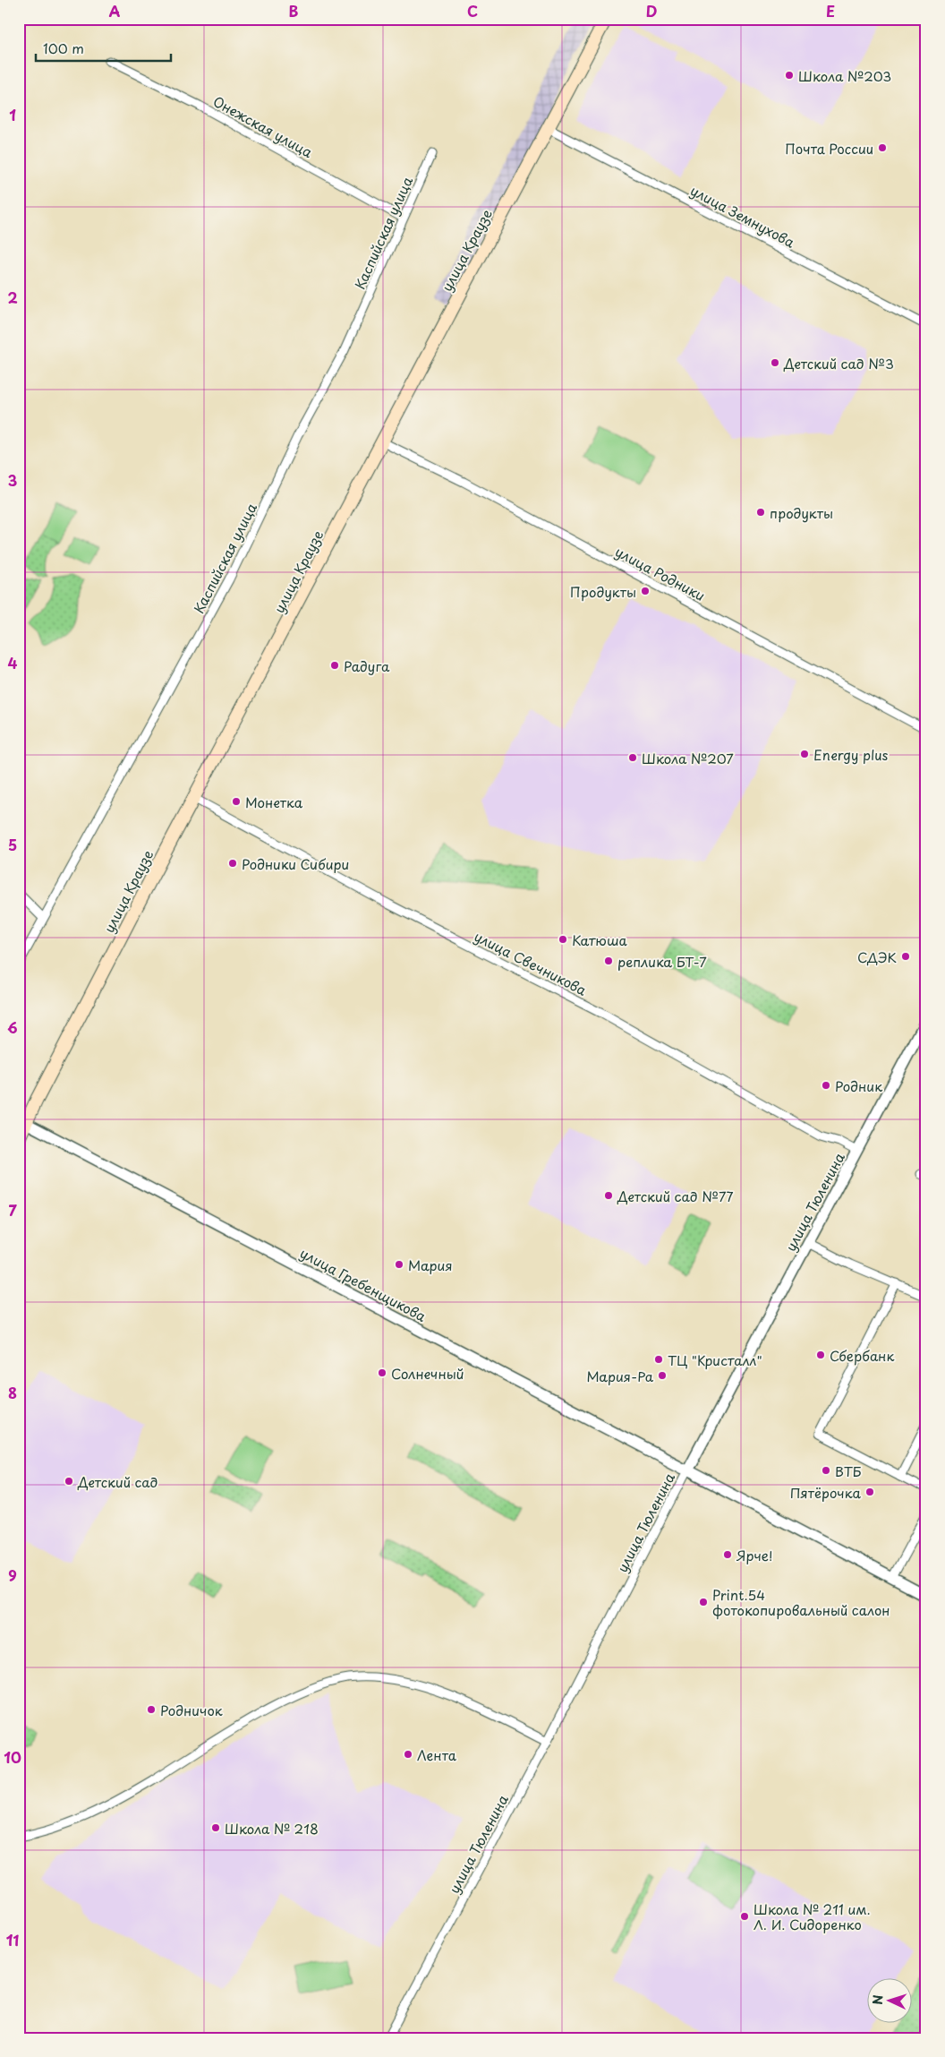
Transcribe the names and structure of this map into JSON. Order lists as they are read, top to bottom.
{
  "streets": {
    "main road": ["улица Краузе"],
    "street": [
      "Онежская улица",
      "улица Земнухова",
      "Каспийская улица",
      "улица Родники",
      "улица Свечникова",
      "улица Тюленина",
      "улица Гребенщикова"
    ]
  },
  "crossings": [
    ["Онежская улица", "Каспийская улица"],
    ["улица Земнухова", "улица Краузе"],
    ["улица Краузе", "улица Родники"],
    ["улица Краузе", "улица Свечникова"],
    ["улица Краузе", "улица Гребенщикова"],
    ["улица Свечникова", "улица Тюленина"],
    ["улица Тюленина", "улица Гребенщикова"]
  ],
  "places": [
    "Школа №203",
    "Почта России",
    "Детский сад №3",
    "продукты",
    "Продукты",
    "Радуга",
    "Energy plus",
    "Школа №207",
    "Монетка",
    "Родники Сибири",
    "Катюша",
    "СДЭК",
    "реплика БТ-7",
    "Родник",
    "Детский сад №77",
    "Мария",
    "Сбербанк",
    "ТЦ \"Кристалл\"",
    "Солнечный",
    "Мария-Ра",
    "ВТБ",
    "Детский сад",
    "Пятёрочка",
    "Ярче!",
    "Print.54 фотокопировальный салон",
    "Родничок",
    "Лента",
    "Школа № 218",
    "Школа № 211 им. Л. И. Сидоренко"
  ],
  "scale_bar": "100 m",
  "north": "left",
  "grid": {
    "columns": [
      "A",
      "B",
      "C",
      "D",
      "E"
    ],
    "rows": [
      "1",
      "2",
      "3",
      "4",
      "5",
      "6",
      "7",
      "8",
      "9",
      "10",
      "11"
    ]
  }
}
